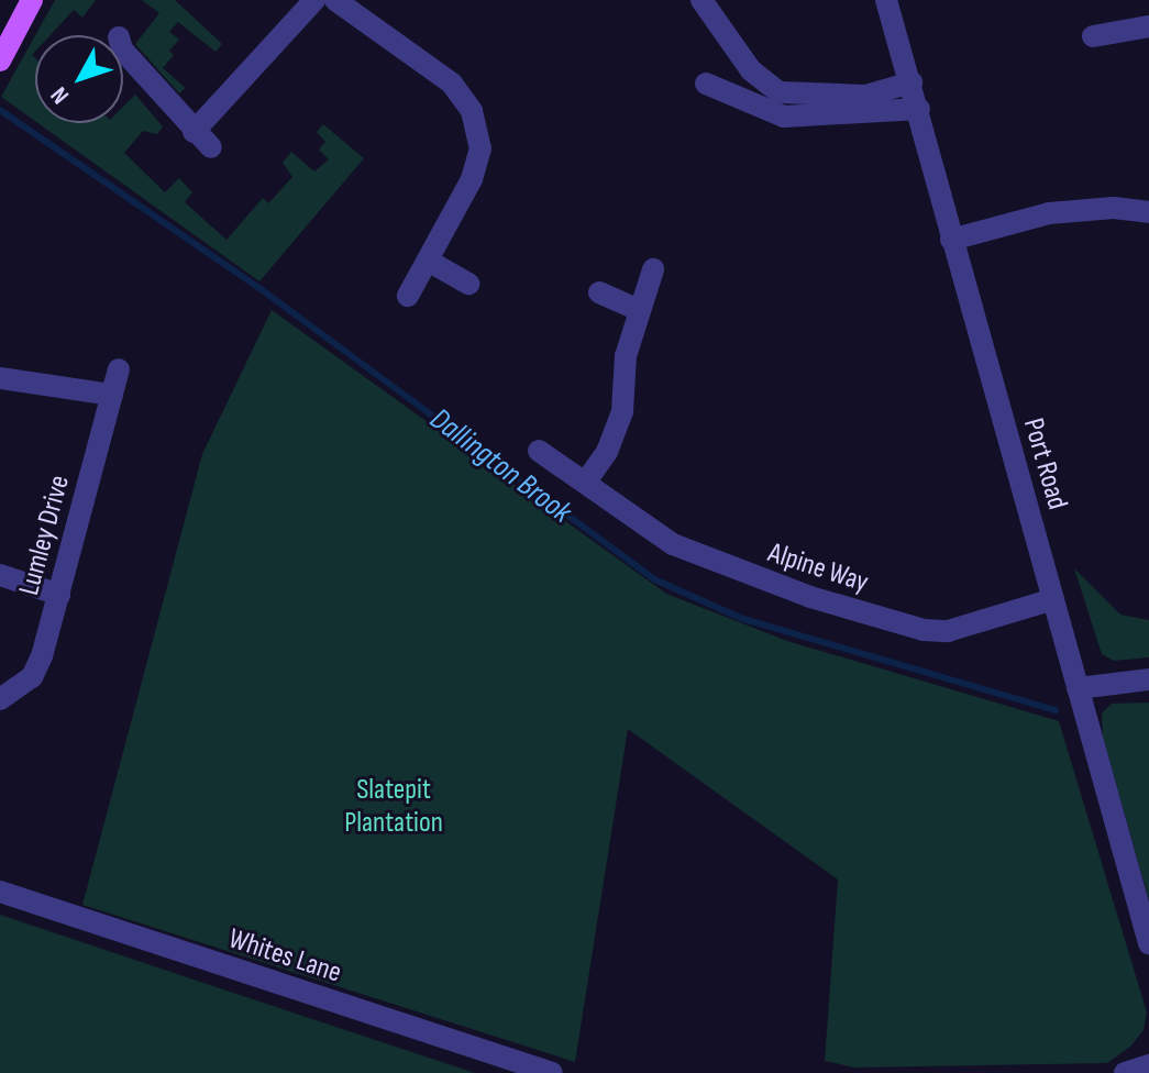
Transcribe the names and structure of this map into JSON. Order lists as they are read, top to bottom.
{
  "streets": {
    "street": [
      "Port Road",
      "Lumley Drive",
      "Alpine Way",
      "Whites Lane"
    ]
  },
  "crossings": [
    ["Port Road", "Alpine Way"]
  ],
  "water": ["Dallington Brook"],
  "parks": ["Slatepit Plantation"],
  "north": "bottom left"
}
